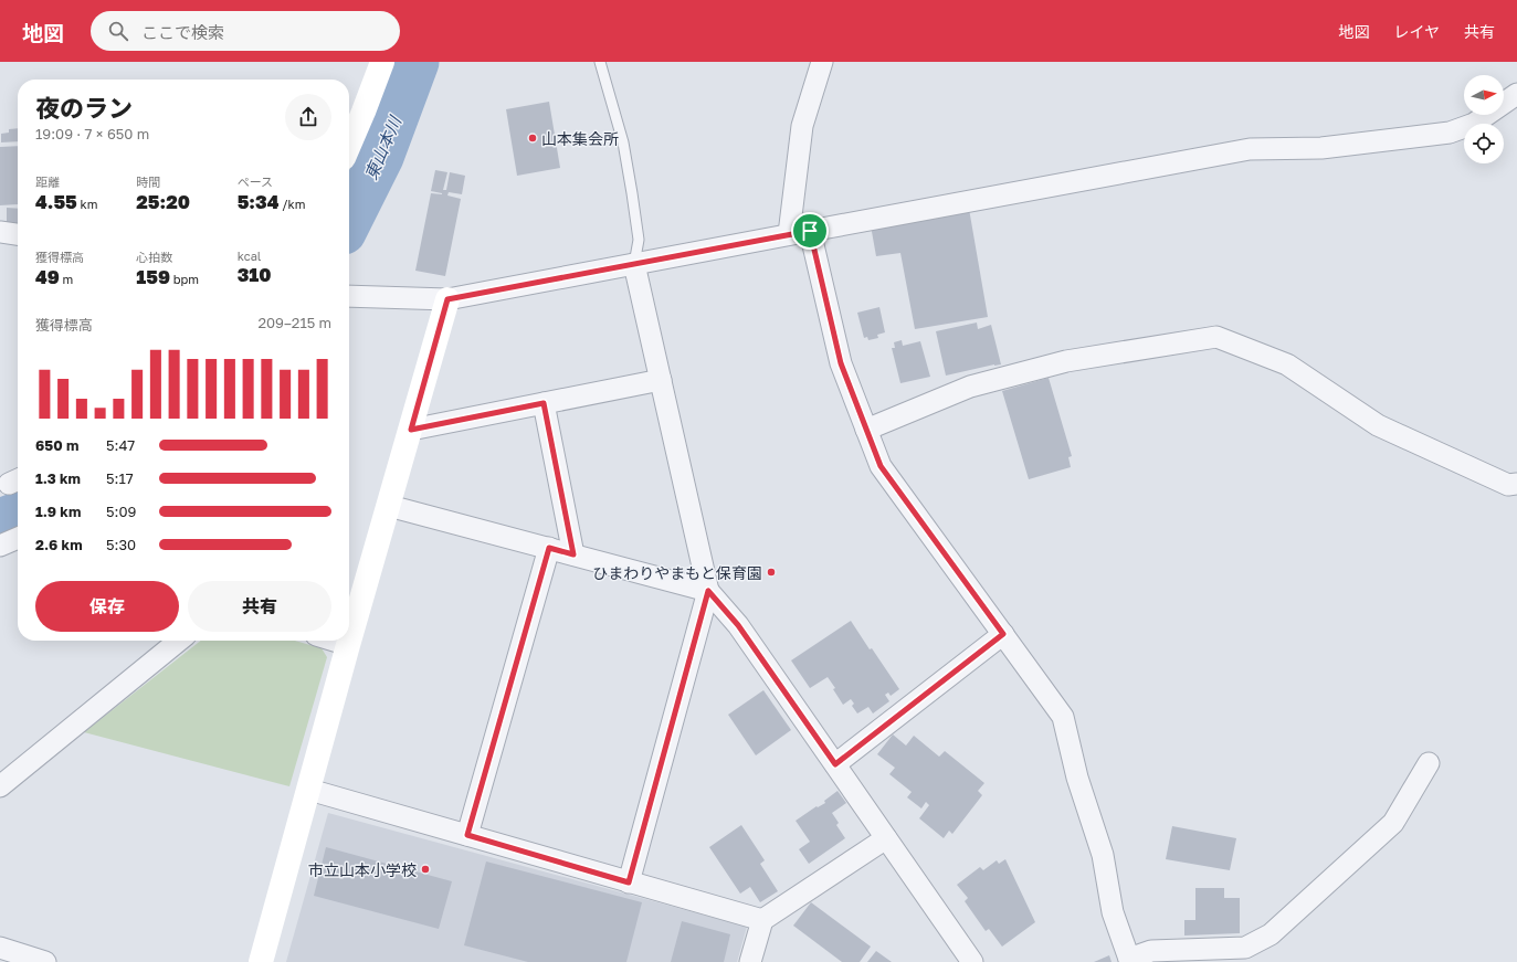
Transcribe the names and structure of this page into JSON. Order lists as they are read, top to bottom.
{
  "water": ["東山本川"],
  "places": ["山本集会所", "ひまわりやまもと保育園", "市立山本小学校"],
  "north": "right",
  "page": {
    "header": "地図",
    "search": "ここで検索",
    "nav": ["地図", "レイヤ", "共有"],
    "heading": ["夜のラン", "19:09 · 7 × 650 m"],
    "stats": [
      ["距離", "4.55 km"],
      ["時間", "25:20"],
      ["ペース", "5:34 /km"],
      ["獲得標高", "49 m"],
      ["心拍数", "159 bpm"],
      ["kcal", "310"]
    ],
    "chart": ["獲得標高", "209–215 m"],
    "list": [
      {
        "name": "650 m",
        "note": "5:47"
      },
      {
        "name": "1.3 km",
        "note": "5:17"
      },
      {
        "name": "1.9 km",
        "note": "5:09"
      },
      {
        "name": "2.6 km",
        "note": "5:30"
      }
    ],
    "buttons": ["保存", "共有"]
  }
}
